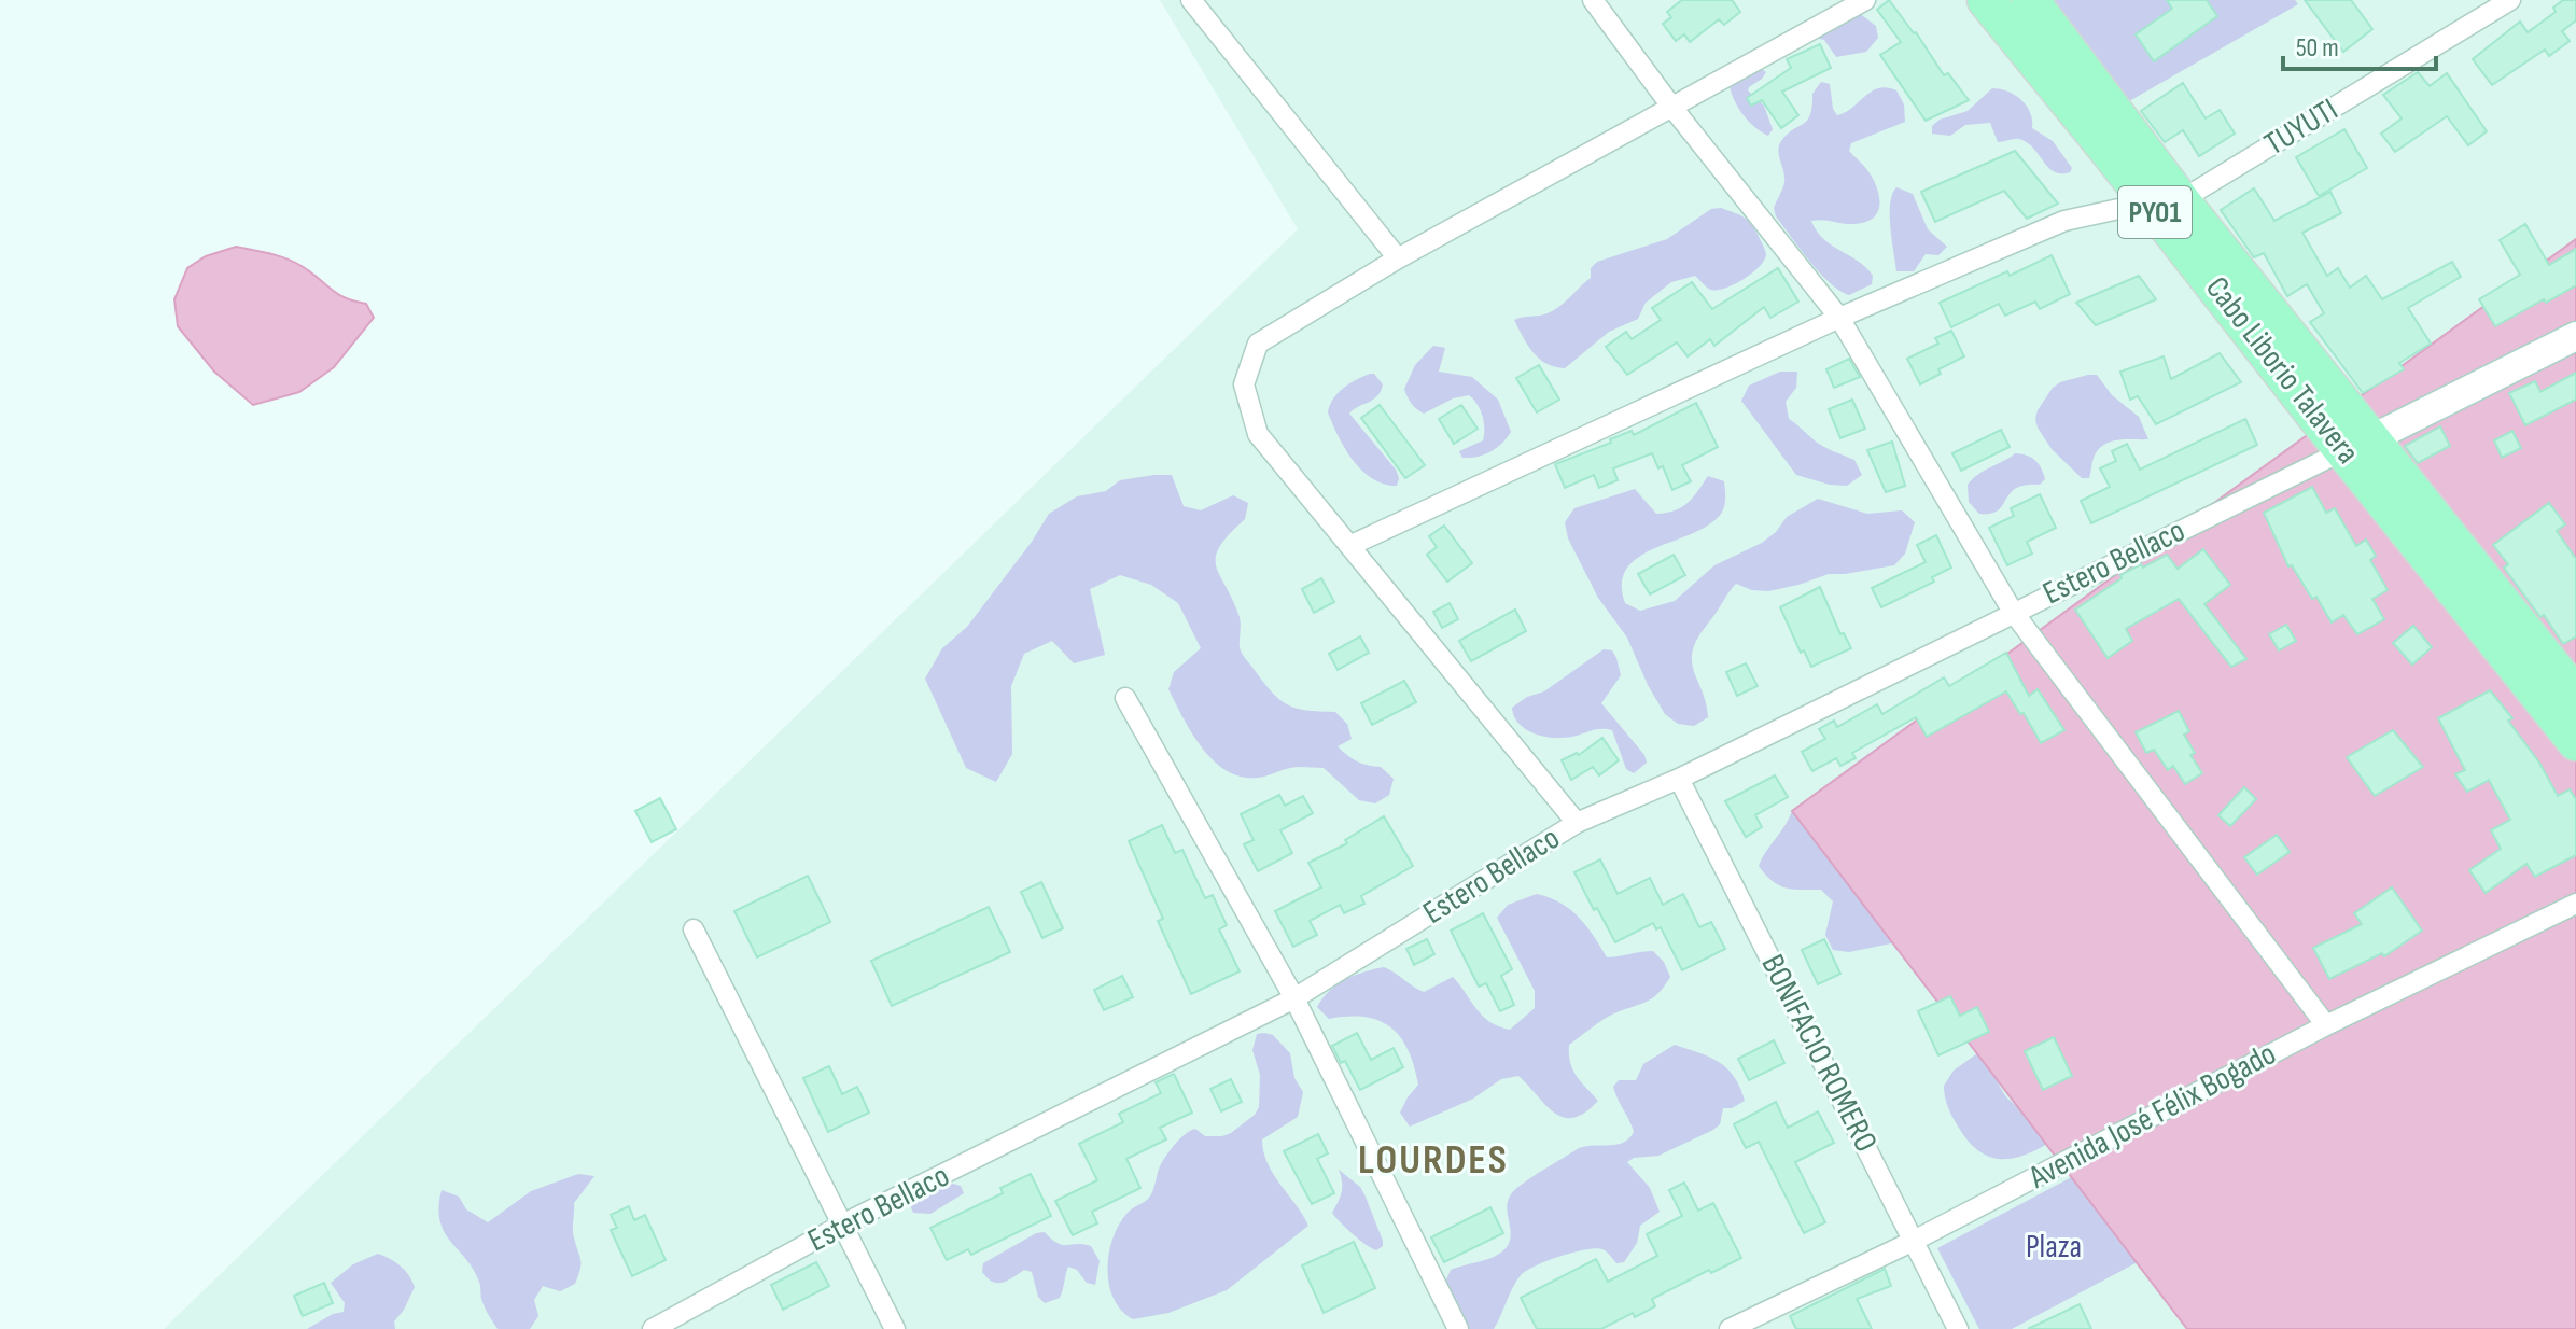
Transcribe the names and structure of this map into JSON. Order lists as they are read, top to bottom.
{
  "streets": {
    "highway": ["PY01", "Cabo Liborio Talavera"],
    "street": [
      "TUYUTI",
      "Estero Bellaco",
      "BONIFACIO ROMERO",
      "Avenida José Félix Bogado"
    ]
  },
  "crossings": [
    ["TUYUTI", "Cabo Liborio Talavera"],
    ["Cabo Liborio Talavera", "Estero Bellaco"],
    ["Estero Bellaco", "BONIFACIO ROMERO"],
    ["BONIFACIO ROMERO", "Avenida José Félix Bogado"]
  ],
  "districts": ["LOURDES"],
  "parks": ["Plaza"],
  "scale_bar": "50 m"
}
